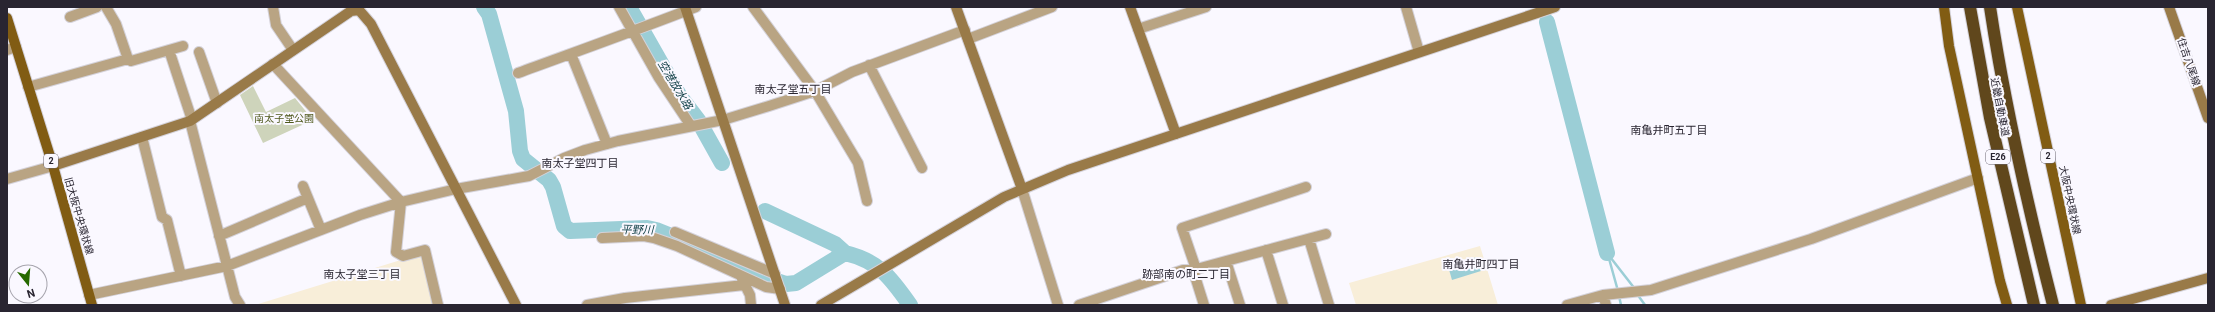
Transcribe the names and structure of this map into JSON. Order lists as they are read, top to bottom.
{
  "streets": {
    "highway": ["近畿自動車道", "E26"],
    "main road": ["2", "大阪中央環状線", "旧大阪中央環状線"],
    "street": ["住吉八尾線"]
  },
  "districts": [
    "南太子堂五丁目",
    "南亀井町五丁目",
    "南太子堂四丁目",
    "南亀井町四丁目",
    "南太子堂三丁目",
    "跡部南の町二丁目"
  ],
  "water": ["空港放水路", "平野川"],
  "parks": ["南太子堂公園"],
  "north": "bottom"
}
